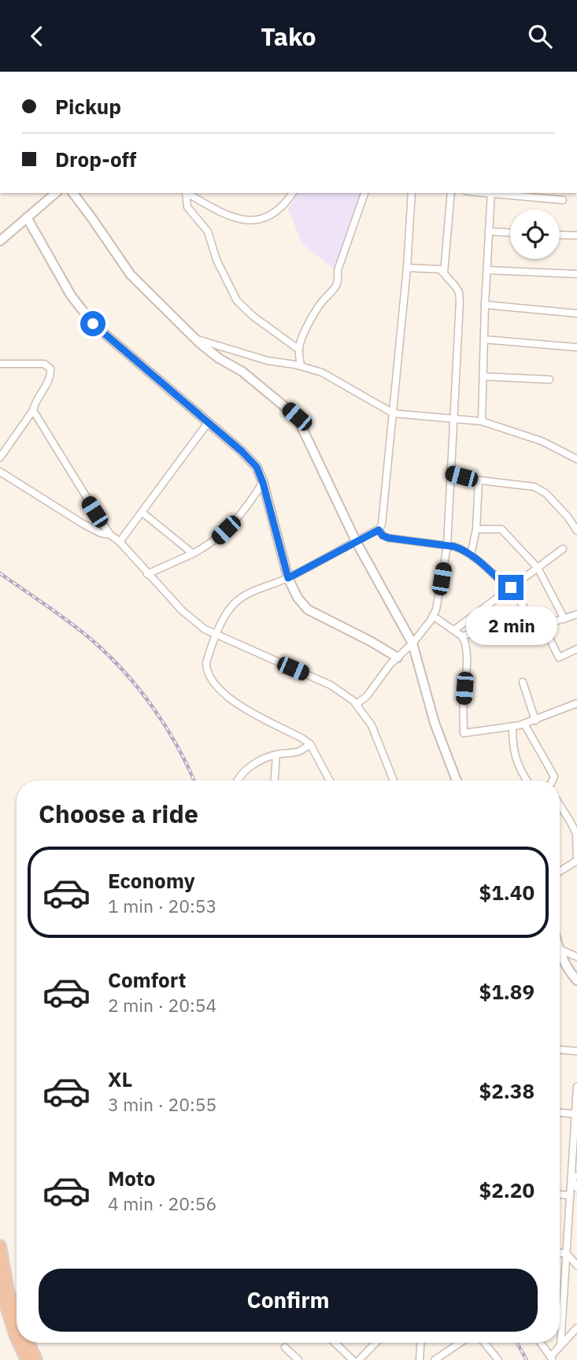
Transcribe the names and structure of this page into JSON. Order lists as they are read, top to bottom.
{
  "page": {
    "header": "Tako",
    "banner": ["Pickup", "Drop-off"],
    "bubble": "2 min",
    "heading": "Choose a ride",
    "list": [
      {
        "name": "Economy",
        "note": "1 min · 20:53",
        "value": "$1.40"
      },
      {
        "name": "Comfort",
        "note": "2 min · 20:54",
        "value": "$1.89"
      },
      {
        "name": "XL",
        "note": "3 min · 20:55",
        "value": "$2.38"
      },
      {
        "name": "Moto",
        "note": "4 min · 20:56",
        "value": "$2.20"
      }
    ],
    "buttons": "Confirm"
  }
}
